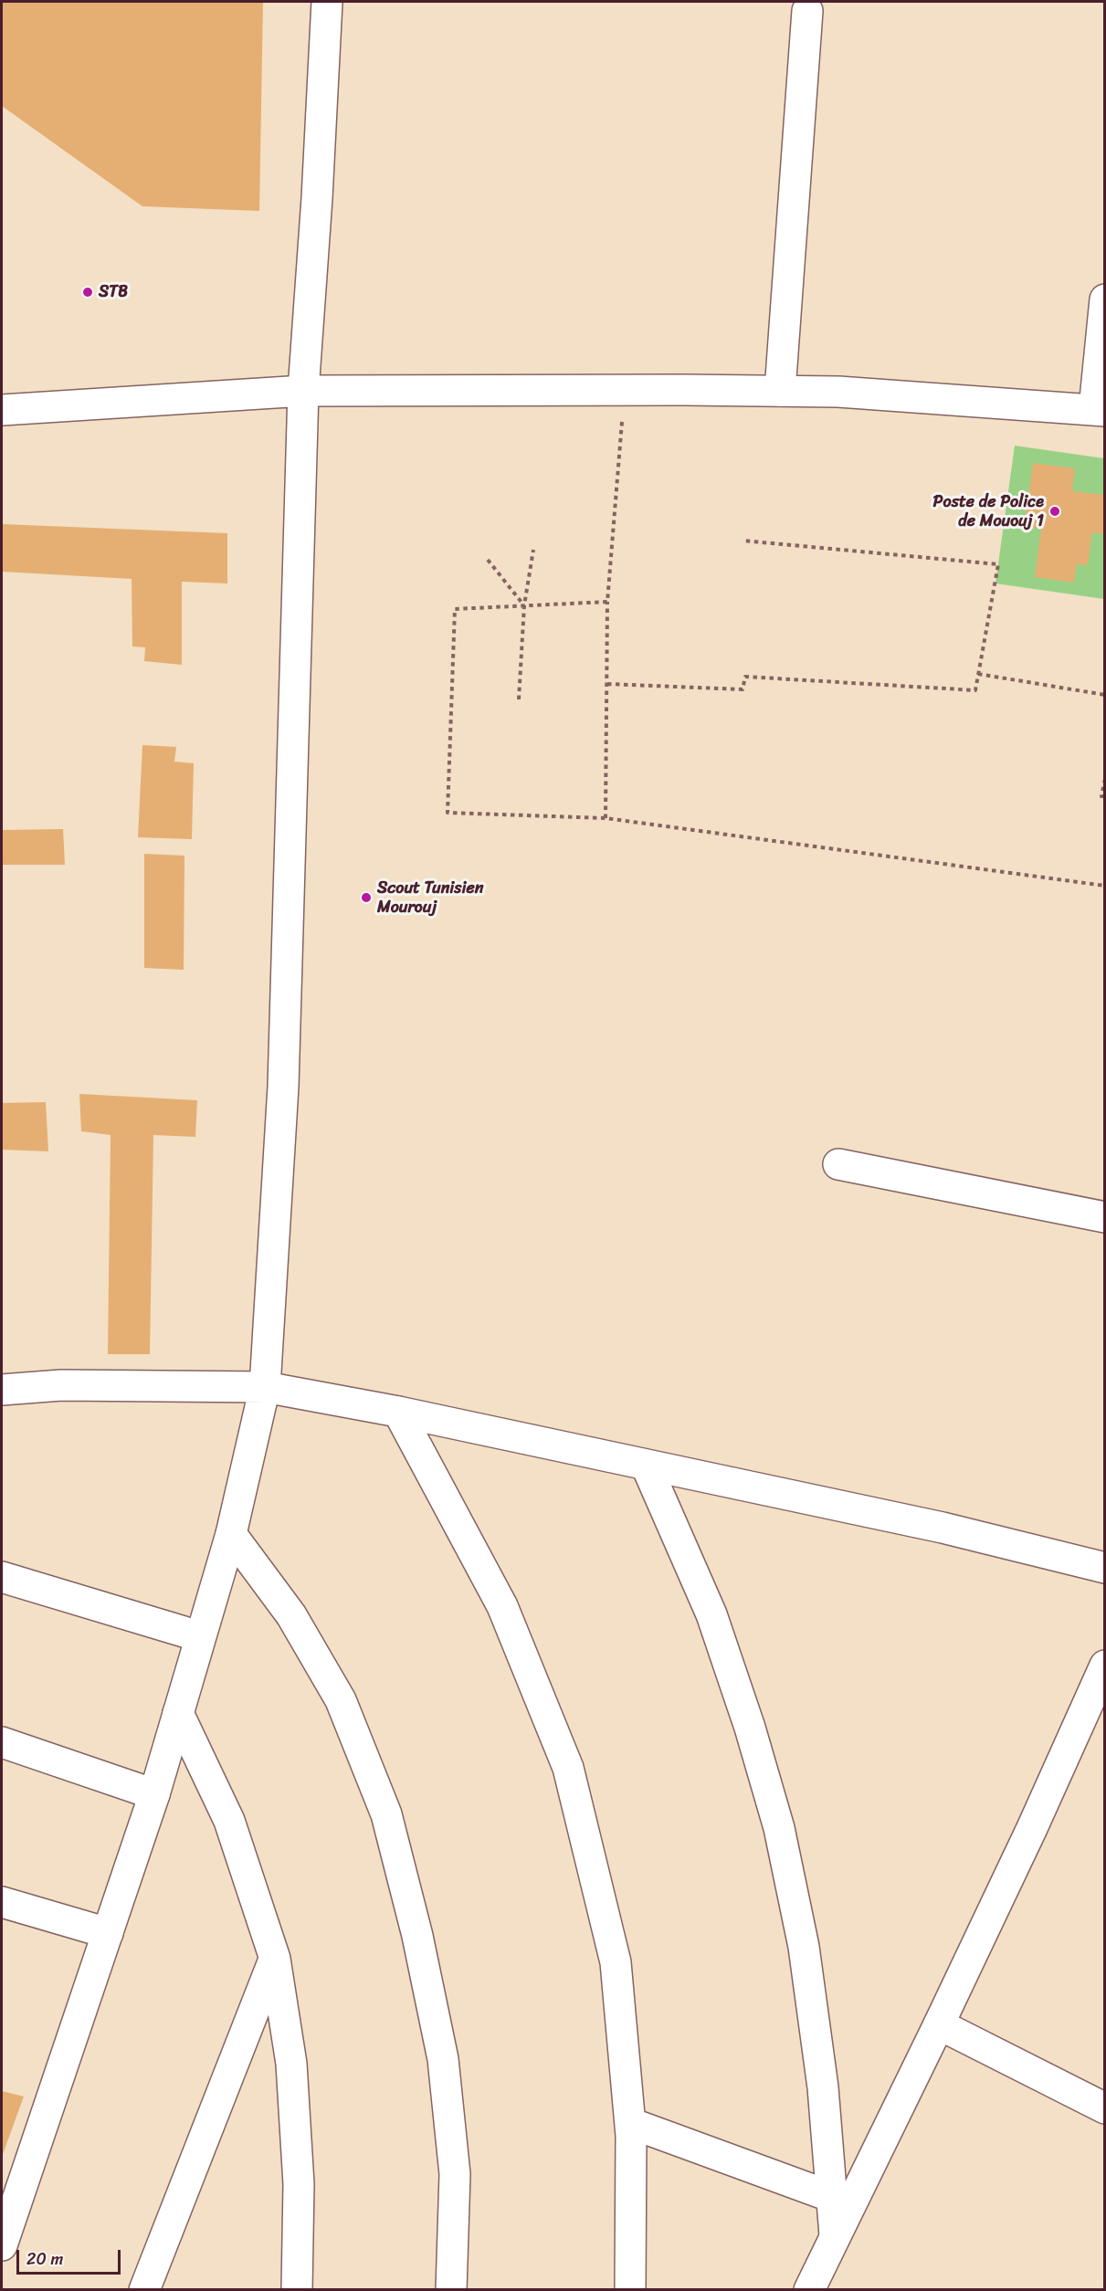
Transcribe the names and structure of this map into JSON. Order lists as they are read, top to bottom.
{
  "places": ["STB", "Poste de Police de Mououj 1", "Scout Tunisien Mourouj"],
  "scale_bar": "20 m"
}
